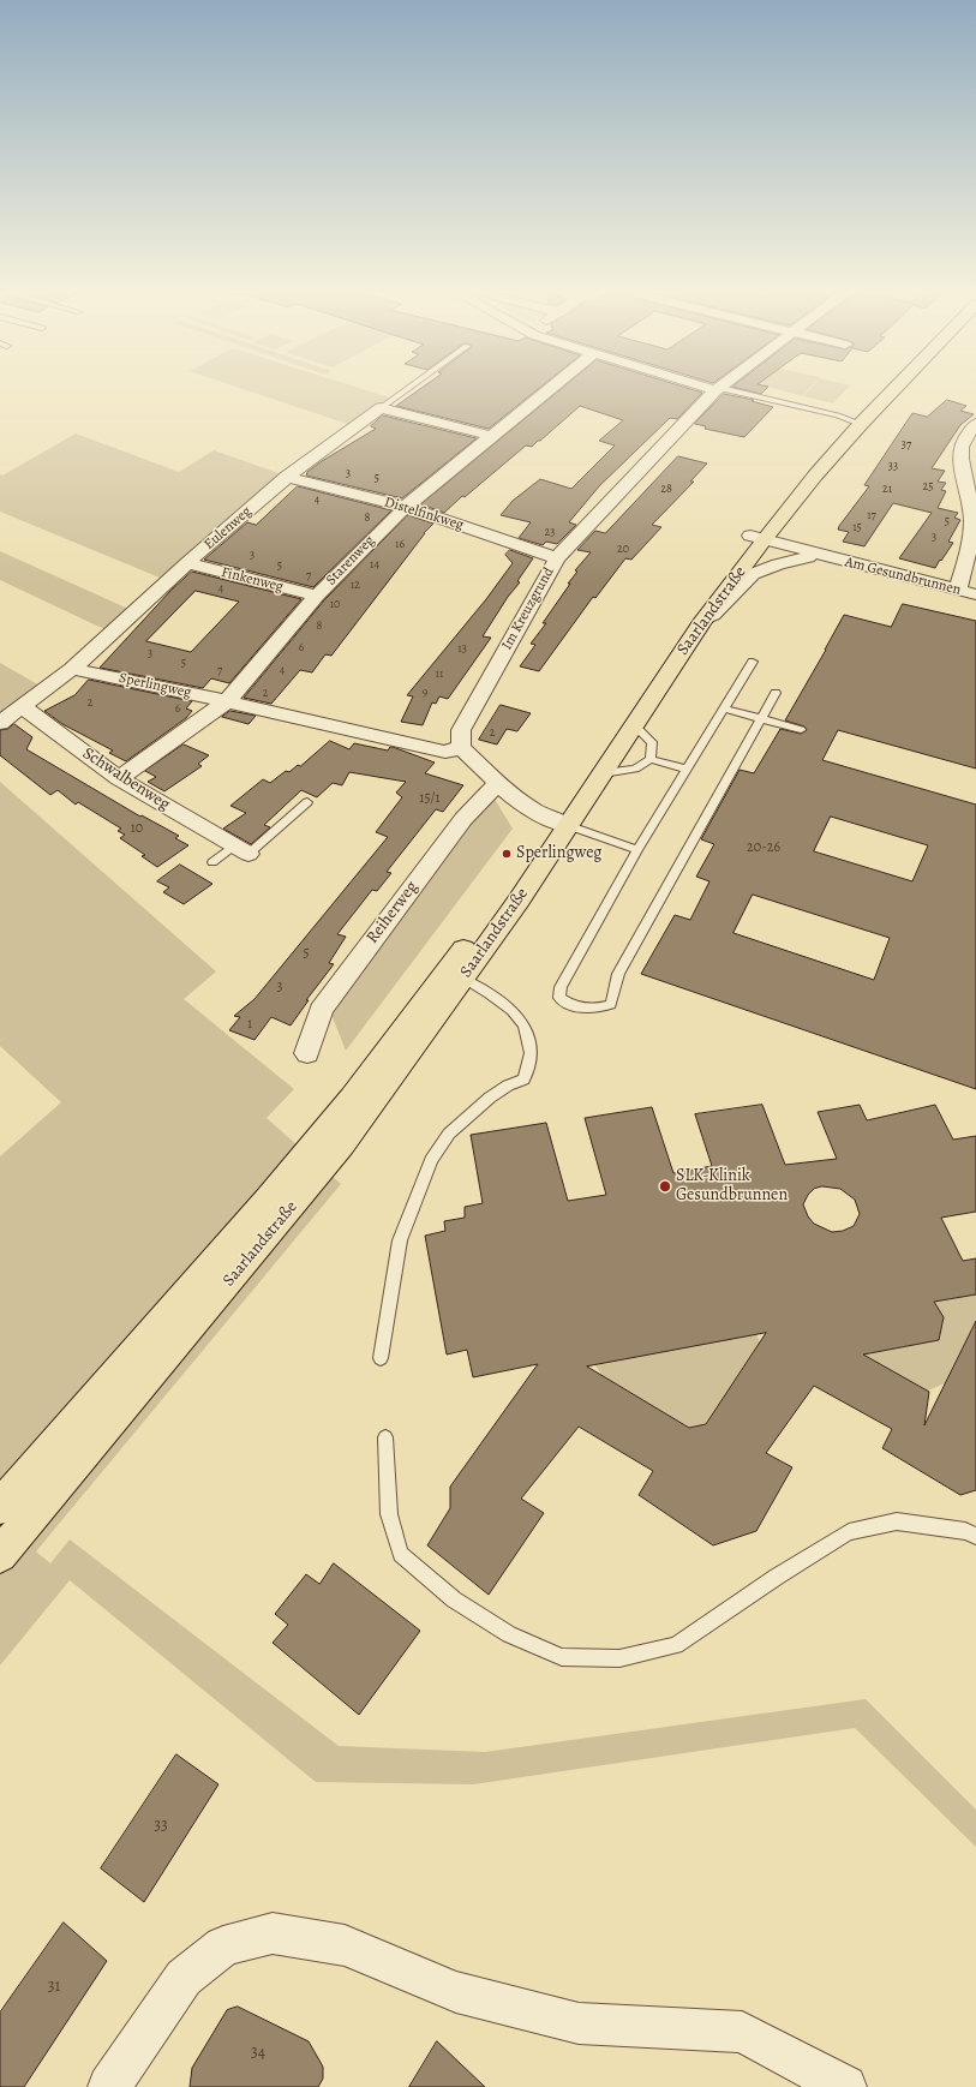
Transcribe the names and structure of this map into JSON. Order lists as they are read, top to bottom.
{
  "streets": {
    "main road": ["Saarlandstraße"],
    "street": [
      "Distelfinkweg",
      "Eulenweg",
      "Starenweg",
      "Am Gesundbrunnen",
      "Finkenweg",
      "Im Kreuzgrund",
      "Sperlingweg",
      "Schwalbenweg",
      "Reiherweg"
    ]
  },
  "crossings": [
    ["Distelfinkweg", "Eulenweg"],
    ["Distelfinkweg", "Starenweg"],
    ["Distelfinkweg", "Im Kreuzgrund"],
    ["Eulenweg", "Finkenweg"],
    ["Eulenweg", "Sperlingweg"],
    ["Eulenweg", "Schwalbenweg"],
    ["Starenweg", "Finkenweg"],
    ["Starenweg", "Sperlingweg"],
    ["Starenweg", "Schwalbenweg"],
    ["Am Gesundbrunnen", "Saarlandstraße"],
    ["Im Kreuzgrund", "Sperlingweg"]
  ],
  "places": ["Sperlingweg", "SLK-Klinik Gesundbrunnen"],
  "house_numbers": [
    "37",
    "33",
    "3",
    "5",
    "25",
    "28",
    "21",
    "4",
    "17",
    "8",
    "5",
    "15",
    "23",
    "3",
    "16",
    "20",
    "3",
    "14",
    "5",
    "7",
    "12",
    "4",
    "10",
    "8",
    "6",
    "13",
    "3",
    "5",
    "7",
    "4",
    "11",
    "9",
    "2",
    "2",
    "6",
    "2",
    "15/1",
    "10",
    "20-26",
    "5",
    "3",
    "1",
    "33",
    "31",
    "34"
  ]
}
